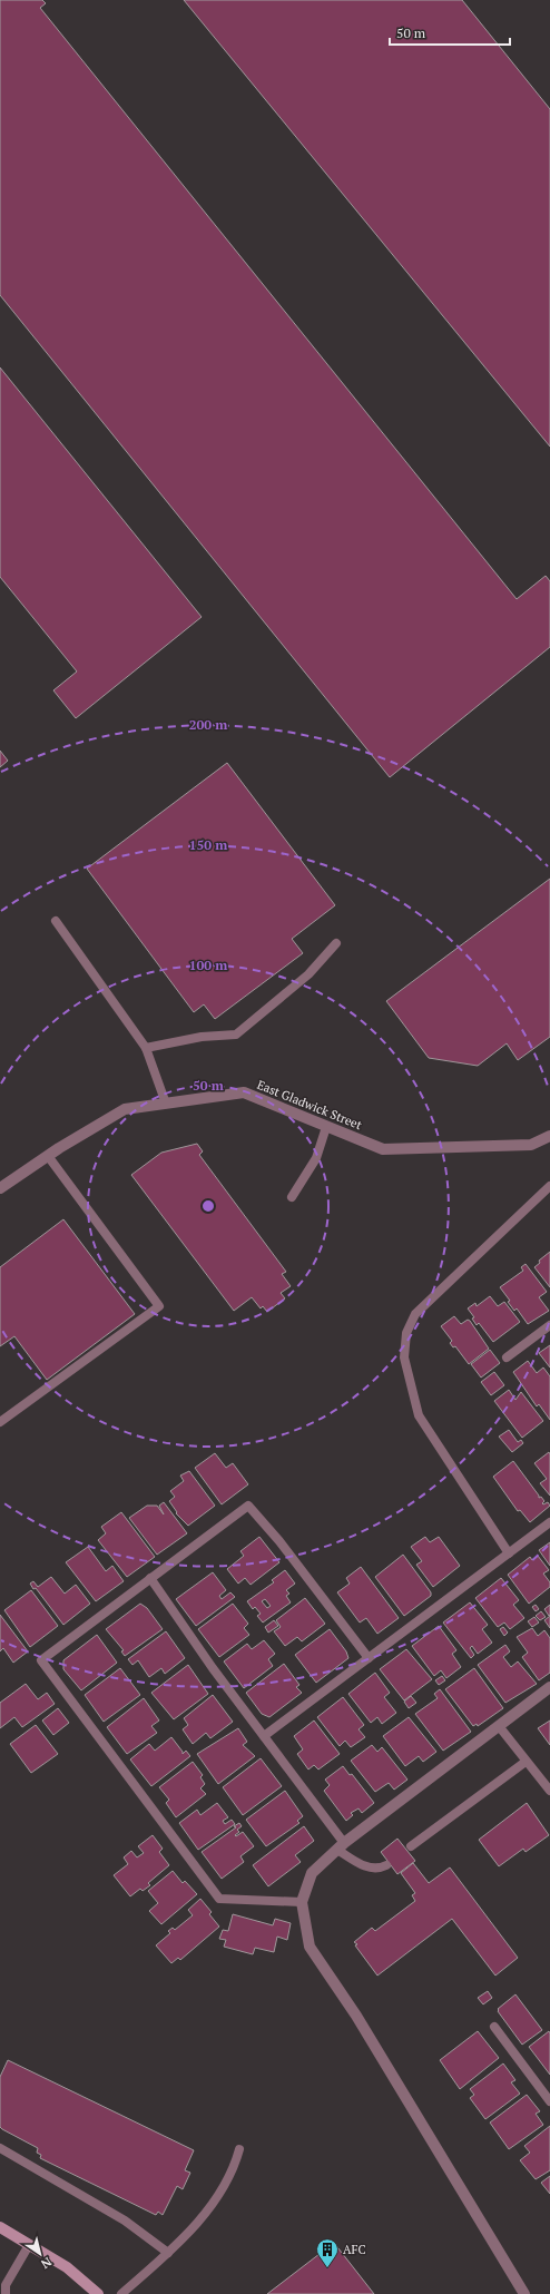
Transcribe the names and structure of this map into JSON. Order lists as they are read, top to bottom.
{
  "streets": {
    "street": ["East Gladwick Street"]
  },
  "places": {
    "building": ["AFC"]
  },
  "scale_bar": "50 m",
  "north": "bottom right",
  "rings": [
    "200 m",
    "150 m",
    "100 m",
    "50 m"
  ]
}
